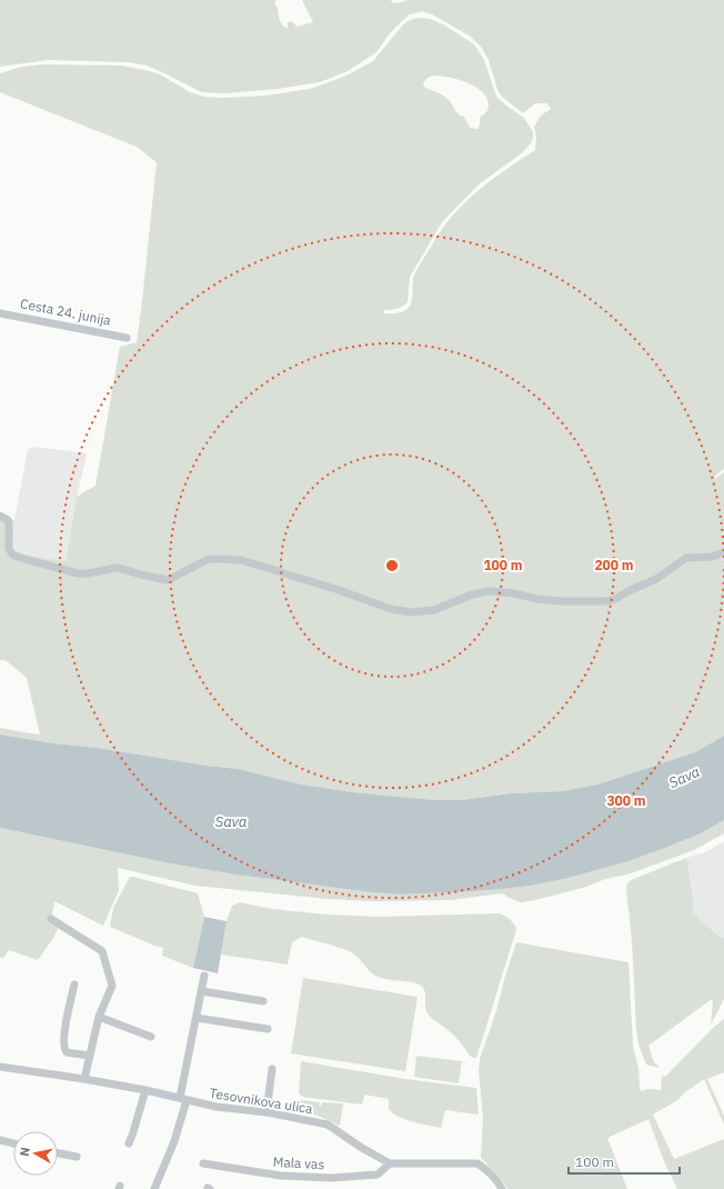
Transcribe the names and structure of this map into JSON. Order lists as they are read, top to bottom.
{
  "streets": {
    "street": ["Cesta 24. junija", "Tesovnikova ulica", "Mala vas"]
  },
  "crossings": [
    ["Tesovnikova ulica", "Mala vas"]
  ],
  "water": ["Sava"],
  "scale_bar": "100 m",
  "north": "left",
  "rings": ["100 m", "200 m", "300 m"]
}
